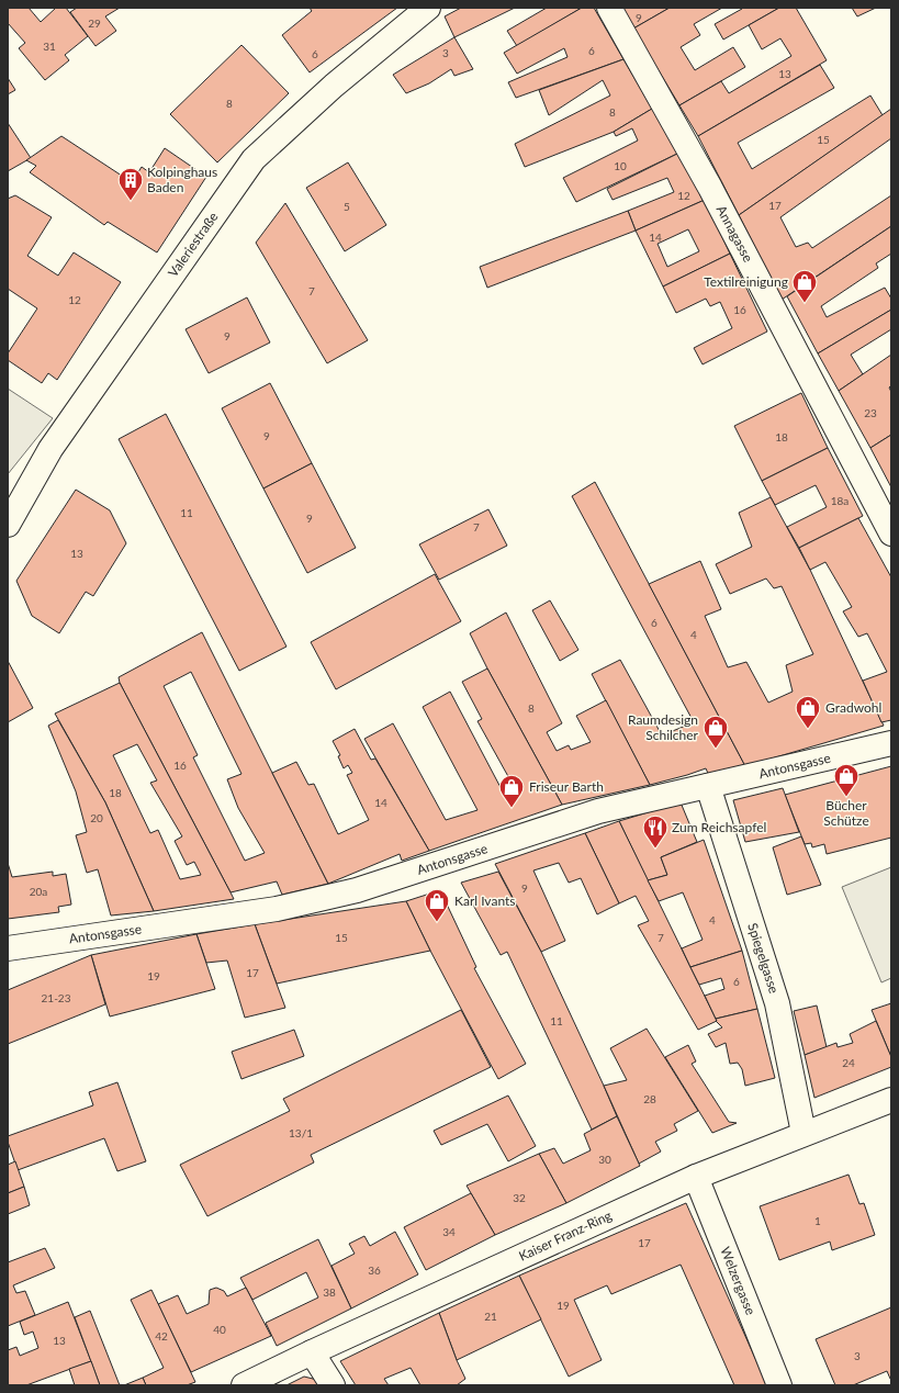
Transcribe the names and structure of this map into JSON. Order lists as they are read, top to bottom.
{
  "streets": {
    "street": [
      "Annagasse",
      "Valeriestraße",
      "Antonsgasse",
      "Spiegelgasse",
      "Kaiser Franz-Ring",
      "Welzergasse"
    ]
  },
  "crossings": [
    ["Antonsgasse", "Spiegelgasse"],
    ["Spiegelgasse", "Kaiser Franz-Ring"],
    ["Kaiser Franz-Ring", "Welzergasse"]
  ],
  "places": {
    "building": ["Kolpinghaus Baden"],
    "shop": [
      "Textilreinigung",
      "Gradwohl",
      "Raumdesign Schilcher",
      "Bücher Schütze",
      "Friseur Barth",
      "Karl Ivants"
    ],
    "restaurant": ["Zum Reichsapfel"]
  },
  "house_numbers": [
    "9",
    "29",
    "31",
    "6",
    "3",
    "6",
    "13",
    "8",
    "8",
    "15",
    "10",
    "12",
    "17",
    "5",
    "14",
    "7",
    "12",
    "16",
    "9",
    "23",
    "9",
    "18",
    "18a",
    "11",
    "9",
    "7",
    "13",
    "6",
    "4",
    "8",
    "16",
    "18",
    "14",
    "20",
    "9",
    "20a",
    "4",
    "15",
    "7",
    "17",
    "19",
    "6",
    "21-23",
    "11",
    "24",
    "28",
    "13/1",
    "30",
    "32",
    "1",
    "34",
    "17",
    "36",
    "38",
    "19",
    "21",
    "40",
    "42",
    "13",
    "3"
  ]
}
